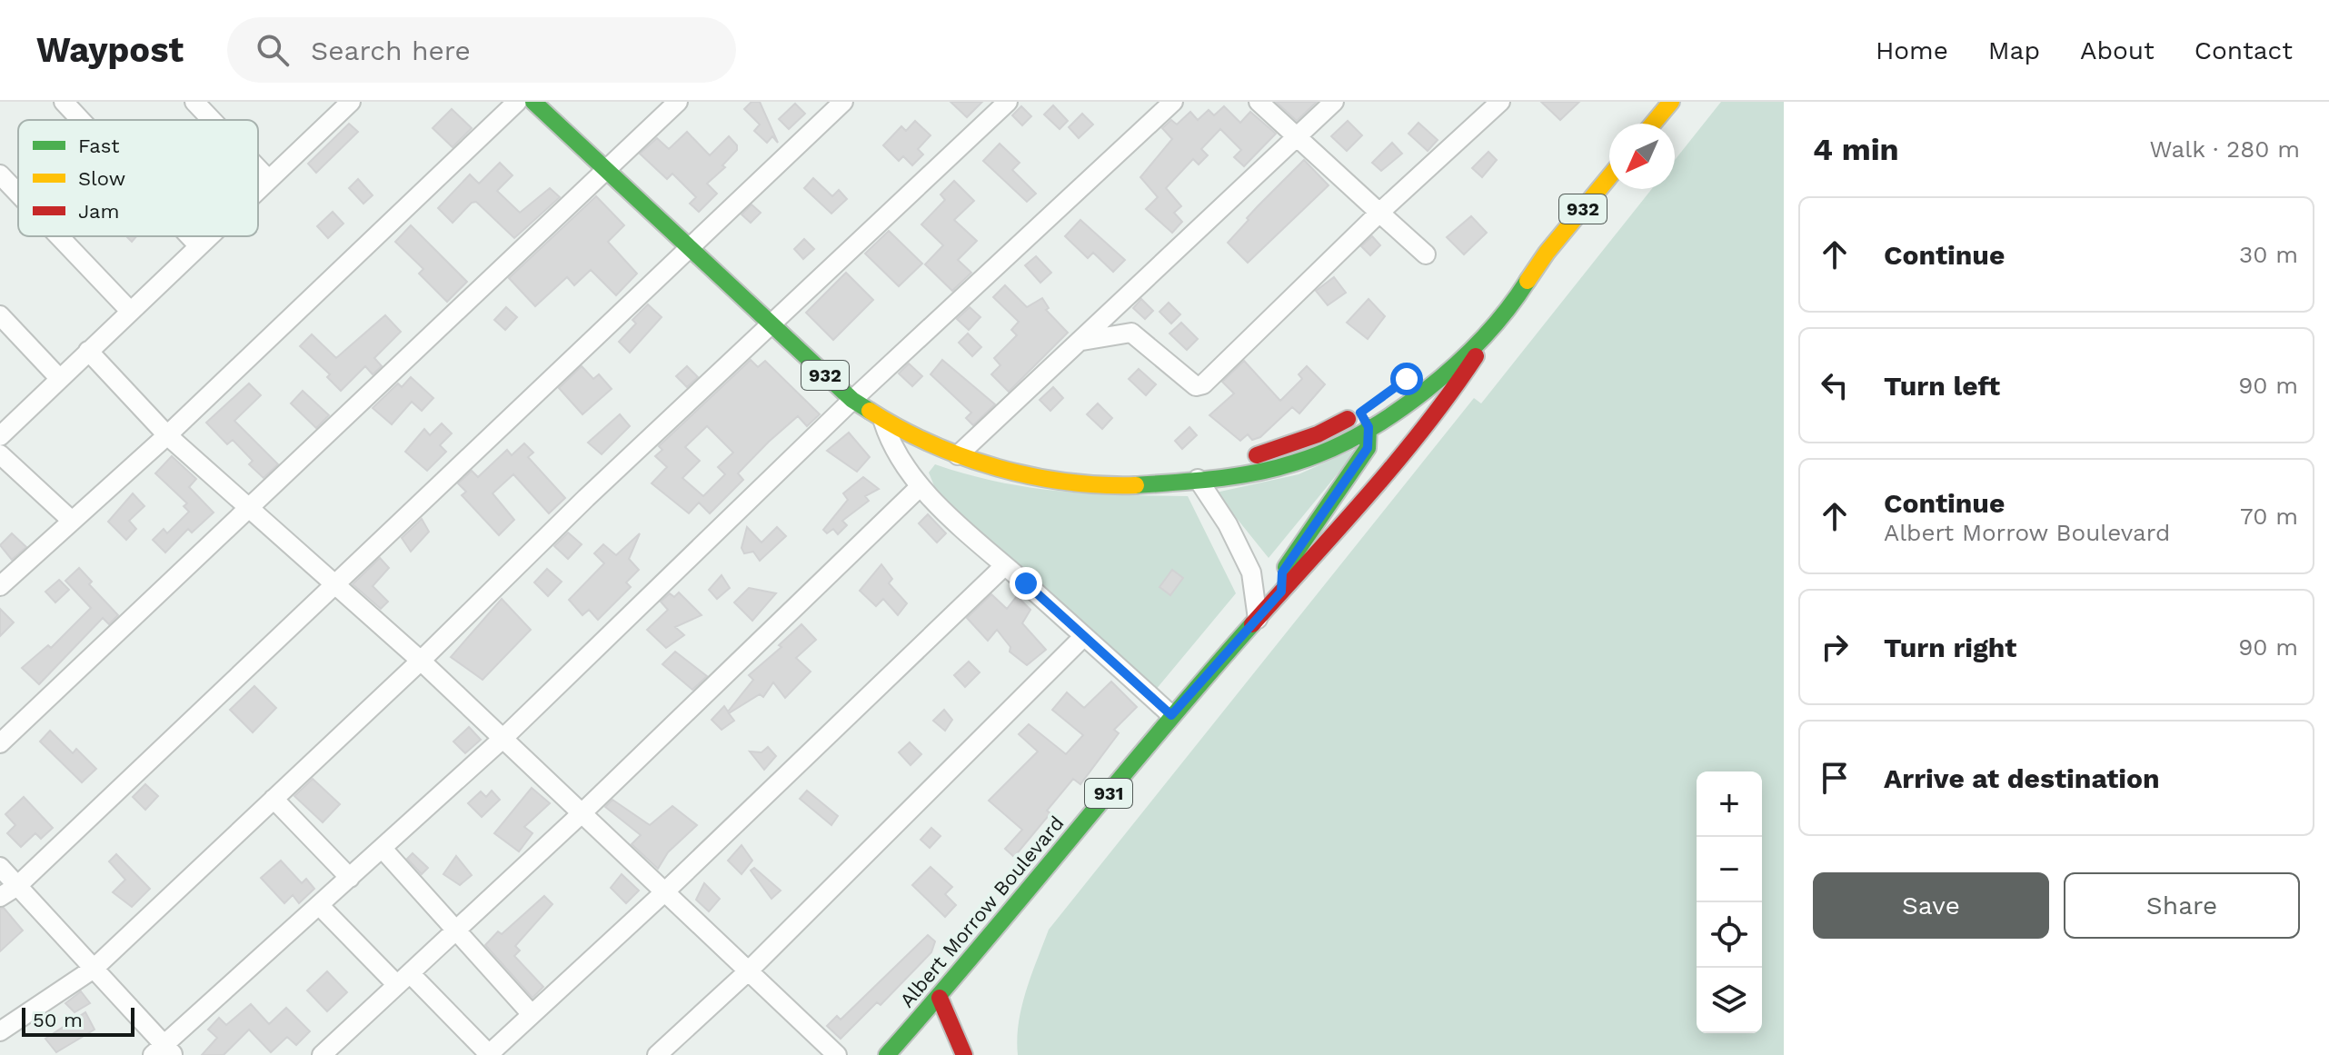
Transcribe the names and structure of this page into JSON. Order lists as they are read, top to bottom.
{
  "streets": {
    "main road": ["932", "931", "Albert Morrow Boulevard"]
  },
  "crossings": [
    ["932", "Albert Morrow Boulevard"]
  ],
  "legend": ["Fast", "Slow", "Jam"],
  "scale_bar": "50 m",
  "north": "bottom left",
  "page": {
    "header": "Waypost",
    "search": "Search here",
    "nav": [
      "Home",
      "Map",
      "About",
      "Contact"
    ],
    "heading": ["4 min", "Walk · 280 m"],
    "list": [
      ["Continue", "30 m"],
      ["Turn left", "90 m"],
      ["Continue", "Albert Morrow Boulevard", "70 m"],
      ["Turn right", "90 m"],
      "Arrive at destination"
    ],
    "map_buttons": ["+", "−"],
    "buttons": ["Save", "Share"],
    "scale": "50 m"
  }
}
